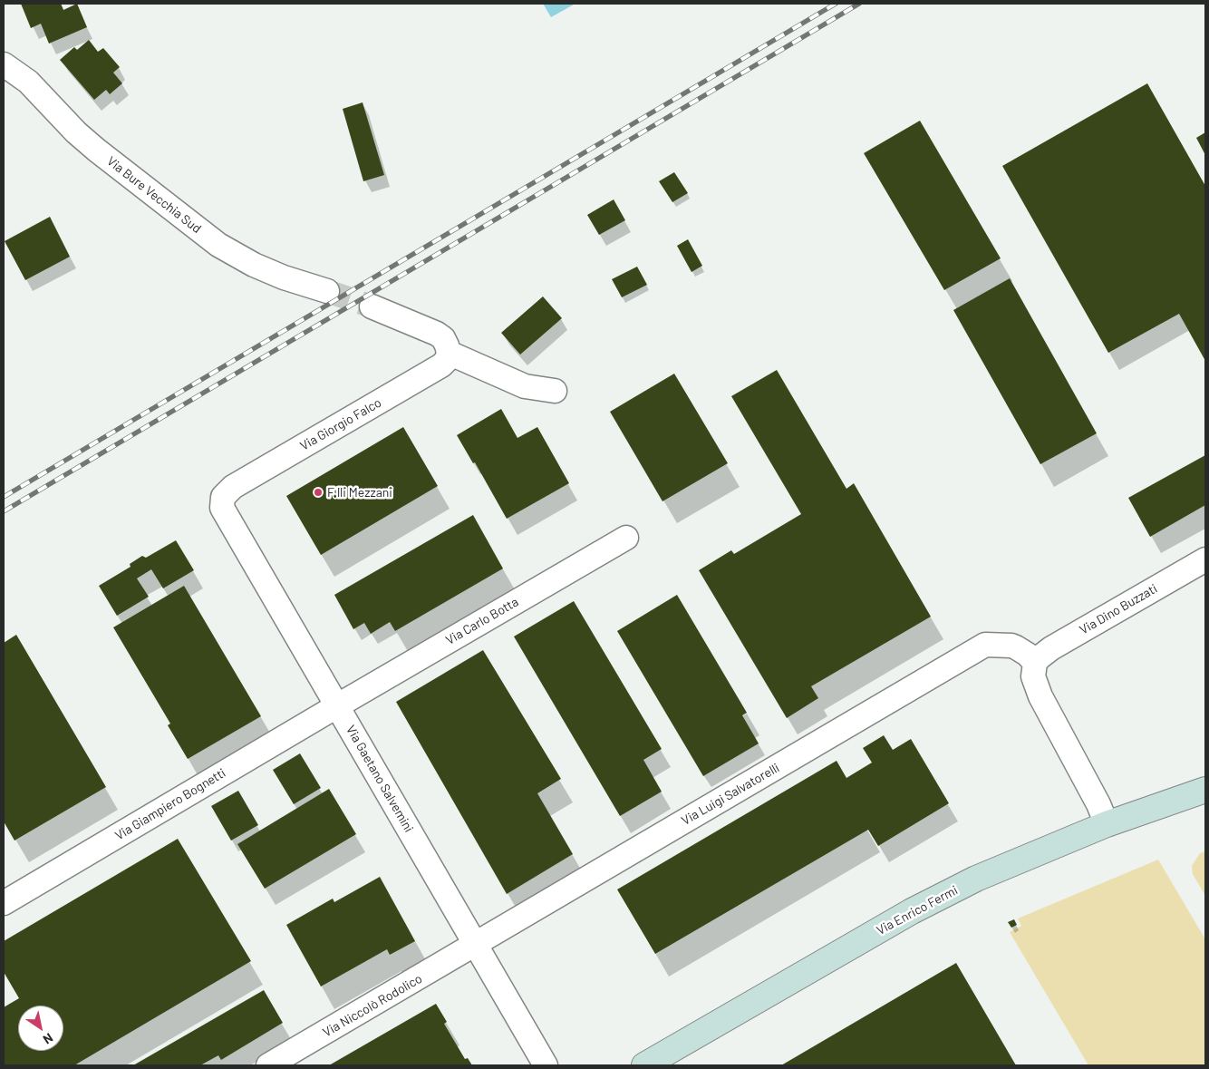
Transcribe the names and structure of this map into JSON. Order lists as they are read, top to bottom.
{
  "streets": {
    "street": [
      "Via Bure Vecchia Sud",
      "Via Giorgio Falco",
      "Via Dino Buzzati",
      "Via Carlo Botta",
      "Via Gaetano Salvemini",
      "Via Luigi Salvatorelli",
      "Via Giampiero Bognetti",
      "Via Enrico Fermi",
      "Via Niccolò Rodolico"
    ]
  },
  "crossings": [
    ["Via Giorgio Falco", "Via Gaetano Salvemini"],
    ["Via Dino Buzzati", "Via Luigi Salvatorelli"],
    ["Via Carlo Botta", "Via Gaetano Salvemini"],
    ["Via Carlo Botta", "Via Giampiero Bognetti"],
    ["Via Gaetano Salvemini", "Via Luigi Salvatorelli"],
    ["Via Gaetano Salvemini", "Via Giampiero Bognetti"],
    ["Via Gaetano Salvemini", "Via Niccolò Rodolico"],
    ["Via Luigi Salvatorelli", "Via Niccolò Rodolico"]
  ],
  "places": ["F.lli Mezzani"],
  "north": "bottom right"
}
